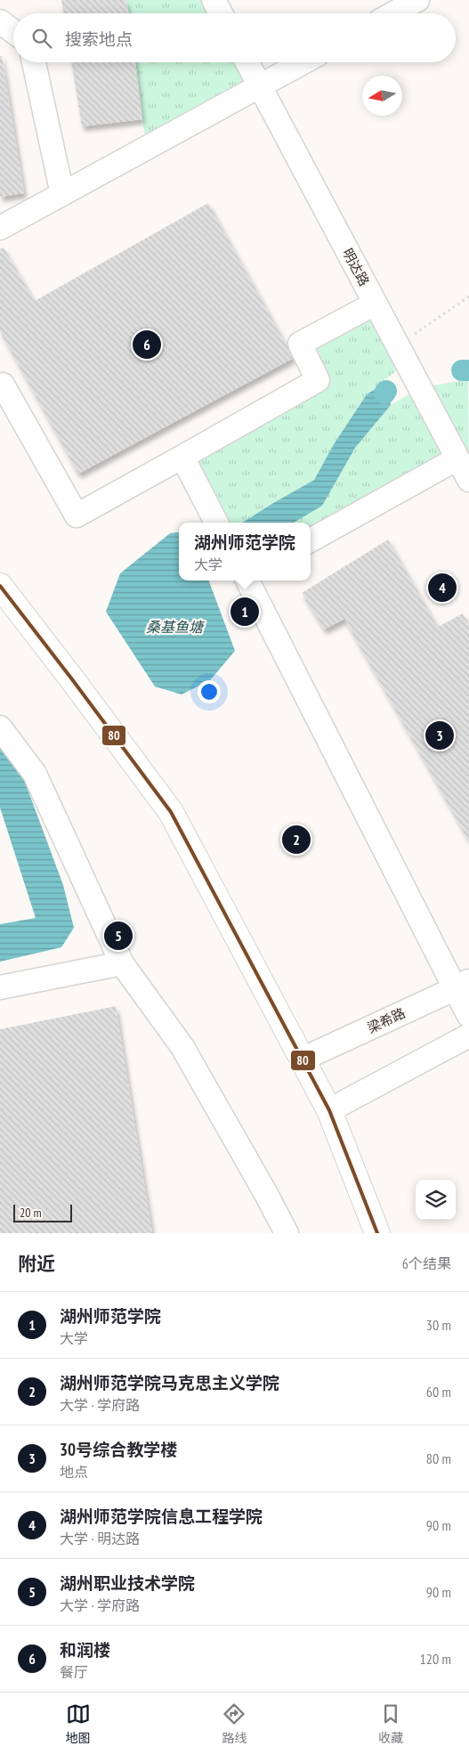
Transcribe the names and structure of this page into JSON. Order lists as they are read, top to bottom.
{
  "streets": {
    "street": ["明达路", "梁希路"]
  },
  "water": ["桑基鱼塘"],
  "lines": ["transit line 80"],
  "scale_bar": "20 m",
  "north": "left",
  "page": {
    "search": "搜索地点",
    "pins": [
      "6",
      "4",
      "1",
      "3",
      "2",
      "5"
    ],
    "popup": ["湖州师范学院", "大学"],
    "scale": "20 m",
    "heading": ["附近", "6个结果"],
    "list": [
      {
        "mark": "1",
        "name": "湖州师范学院",
        "note": "大学",
        "value": "30 m"
      },
      {
        "mark": "2",
        "name": "湖州师范学院马克思主义学院",
        "note": "大学 · 学府路",
        "value": "60 m"
      },
      {
        "mark": "3",
        "name": "30号综合教学楼",
        "note": "地点",
        "value": "80 m"
      },
      {
        "mark": "4",
        "name": "湖州师范学院信息工程学院",
        "note": "大学 · 明达路",
        "value": "90 m"
      },
      {
        "mark": "5",
        "name": "湖州职业技术学院",
        "note": "大学 · 学府路",
        "value": "90 m"
      },
      {
        "mark": "6",
        "name": "和润楼",
        "note": "餐厅",
        "value": "120 m"
      }
    ],
    "nav": ["地图", "路线", "收藏"]
  }
}
